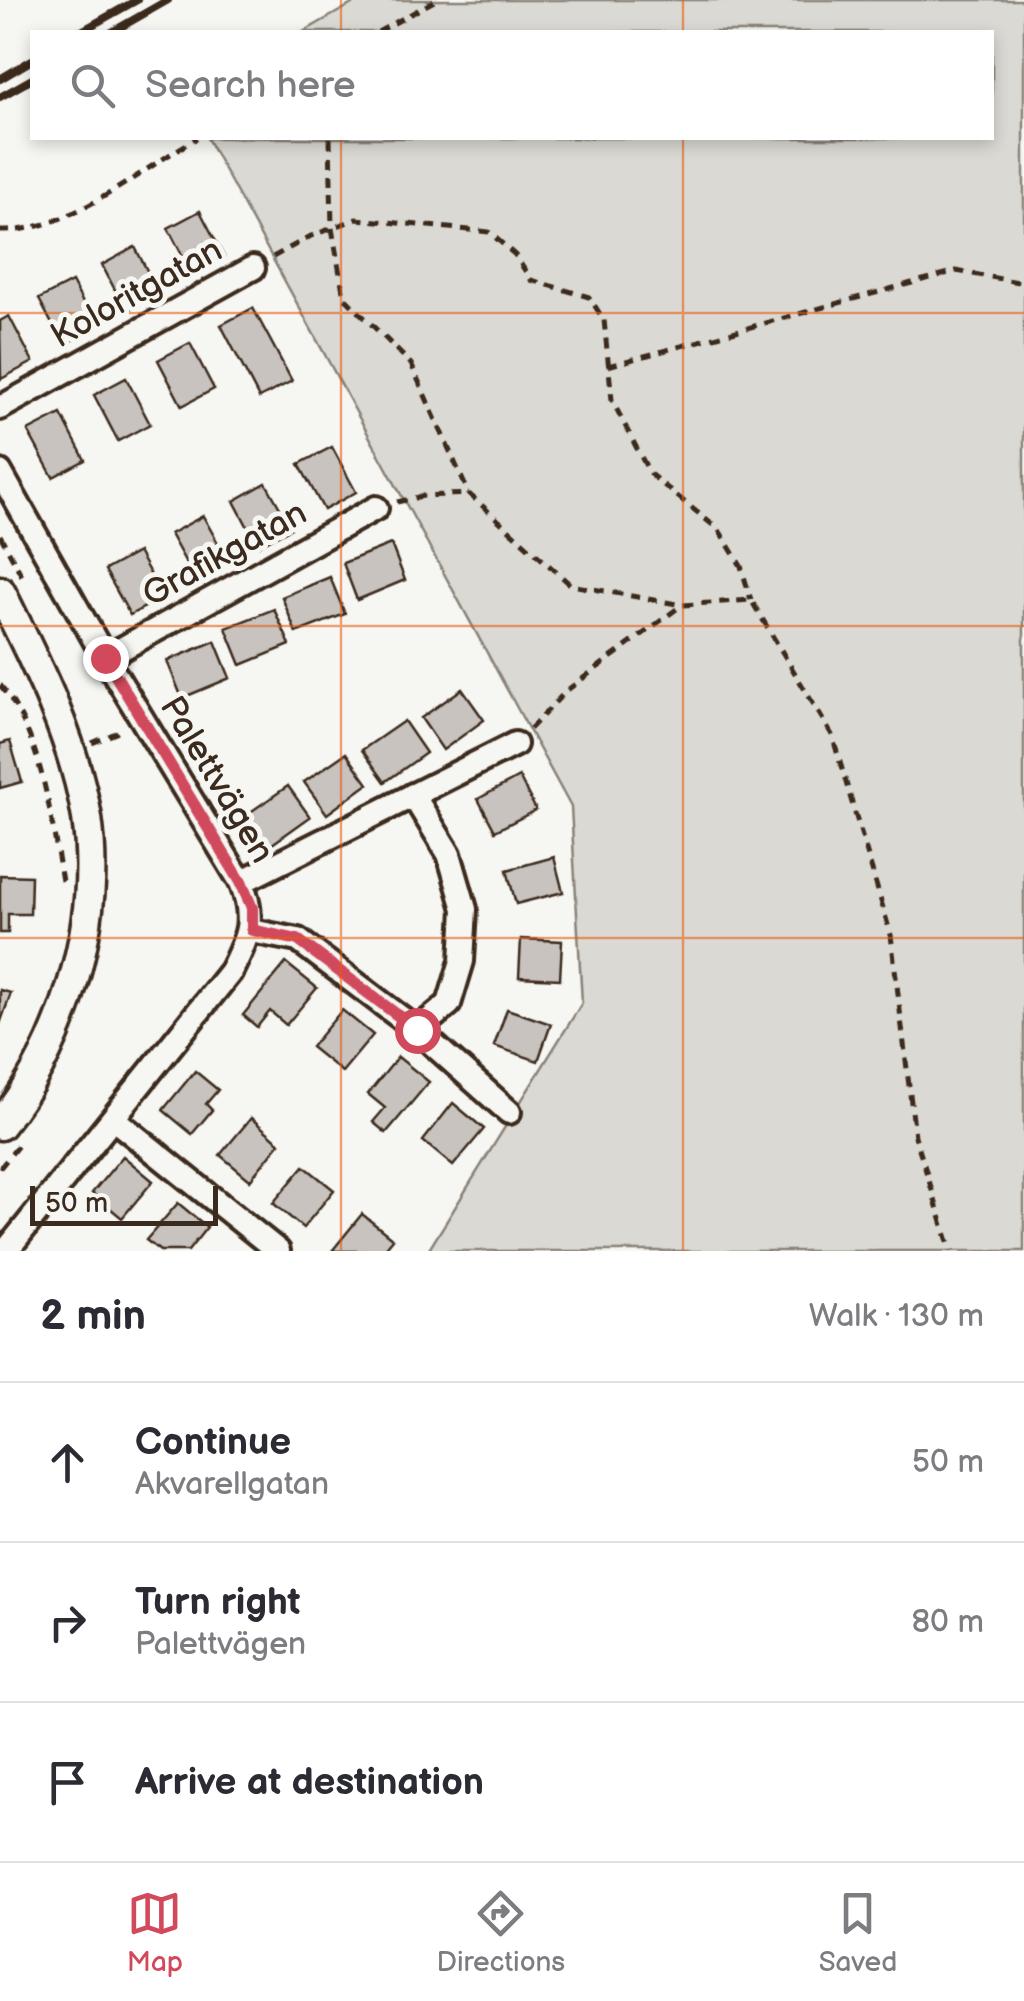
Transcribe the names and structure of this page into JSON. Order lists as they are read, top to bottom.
{
  "streets": {
    "street": ["Koloritgatan", "Grafikgatan", "Palettvägen"]
  },
  "crossings": [
    ["Grafikgatan", "Palettvägen"]
  ],
  "scale_bar": "50 m",
  "page": {
    "search": "Search here",
    "scale": "50 m",
    "heading": ["2 min", "Walk · 130 m"],
    "list": [
      ["Continue", "Akvarellgatan", "50 m"],
      ["Turn right", "Palettvägen", "80 m"],
      "Arrive at destination"
    ],
    "nav": ["Map", "Directions", "Saved"]
  }
}
